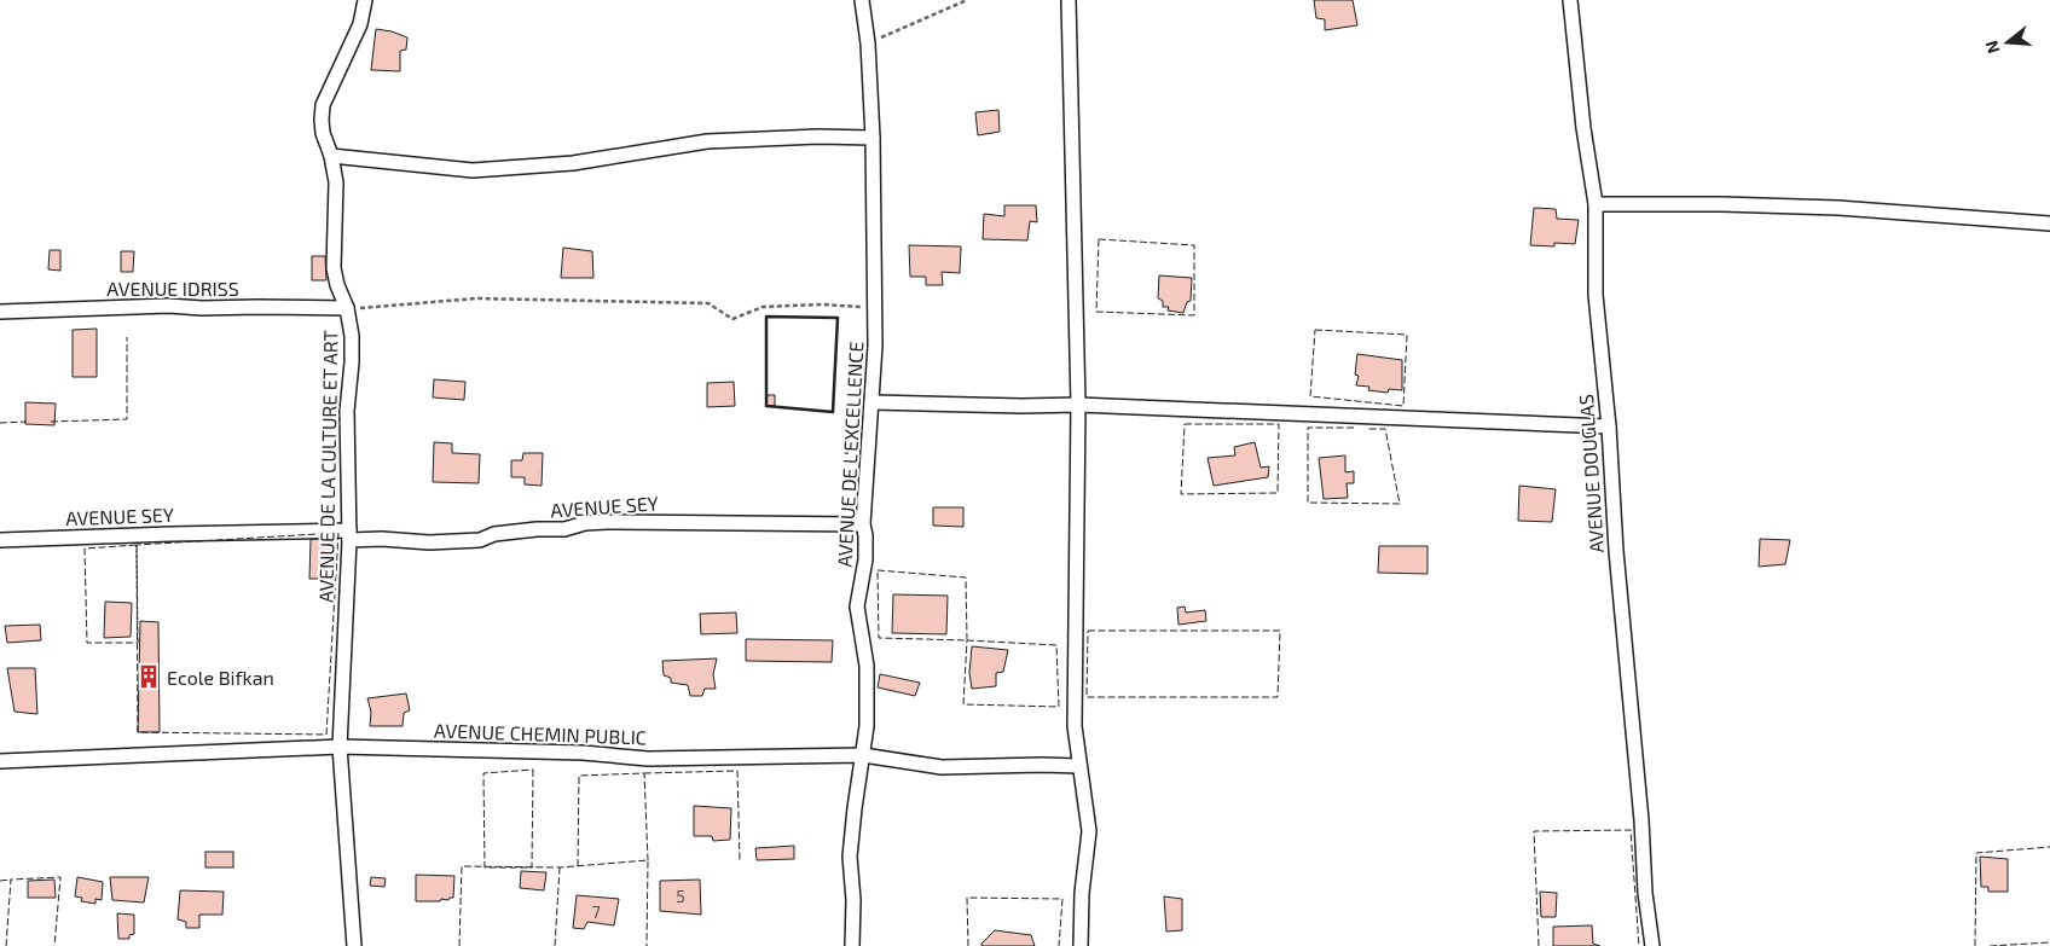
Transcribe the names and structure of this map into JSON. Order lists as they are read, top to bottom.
{
  "streets": {
    "street": [
      "AVENUE IDRISS",
      "AVENUE DE L'EXCELLENCE",
      "AVENUE DE LA CULTURE ET ART",
      "AVENUE DOUGLAS",
      "AVENUE SEY",
      "AVENUE CHEMIN PUBLIC"
    ]
  },
  "crossings": [
    ["AVENUE IDRISS", "AVENUE DE LA CULTURE ET ART"],
    ["AVENUE DE L'EXCELLENCE", "AVENUE SEY"],
    ["AVENUE DE L'EXCELLENCE", "AVENUE CHEMIN PUBLIC"],
    ["AVENUE DE LA CULTURE ET ART", "AVENUE SEY"],
    ["AVENUE DE LA CULTURE ET ART", "AVENUE CHEMIN PUBLIC"]
  ],
  "places": {
    "building": ["Ecole Bifkan"]
  },
  "house_numbers": ["5", "7"],
  "north": "left"
}
